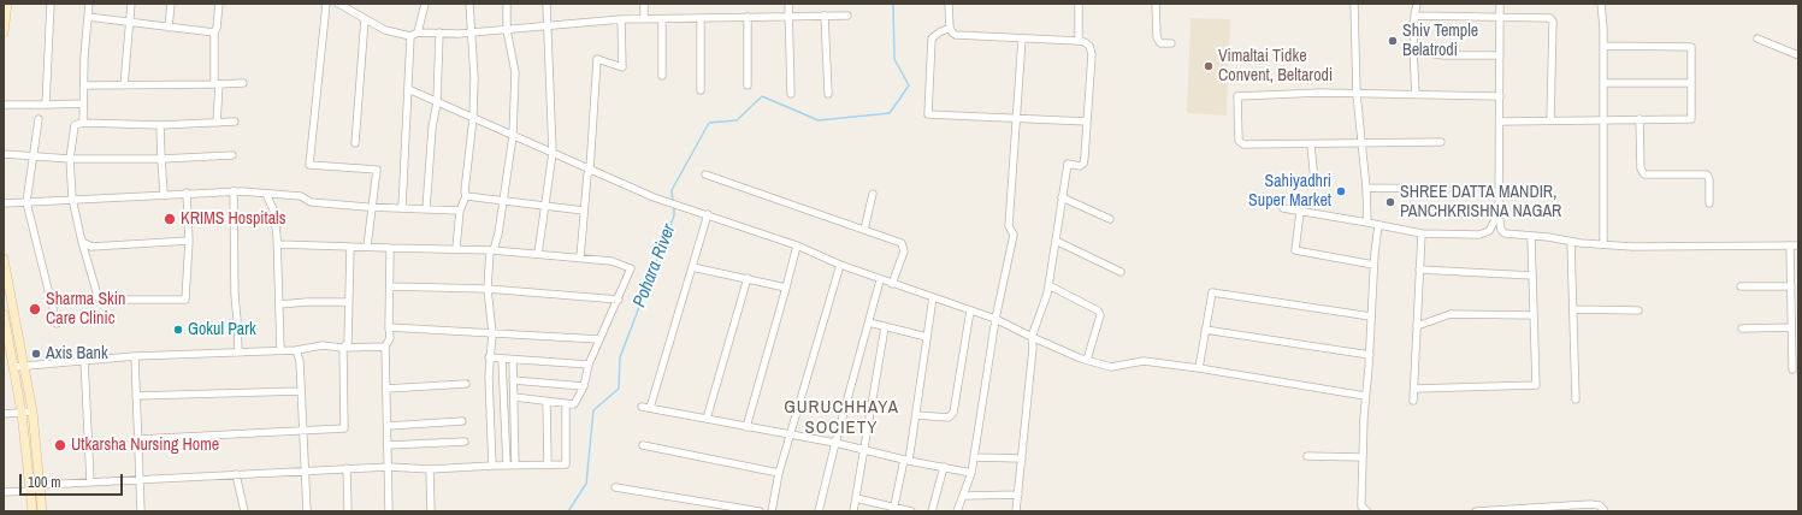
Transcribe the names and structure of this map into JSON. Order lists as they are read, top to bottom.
{
  "districts": ["GURUCHHAYA SOCIETY"],
  "water": ["Pohara River"],
  "places": [
    "Shiv Temple Belatrodi",
    "Vimaltai Tidke Convent, Beltarodi",
    "Sahiyadhri Super Market",
    "SHREE DATTA MANDIR, PANCHKRISHNA NAGAR",
    "KRIMS Hospitals",
    "Sharma Skin Care Clinic",
    "Gokul Park",
    "Axis Bank",
    "Utkarsha Nursing Home"
  ],
  "scale_bar": "100 m"
}
